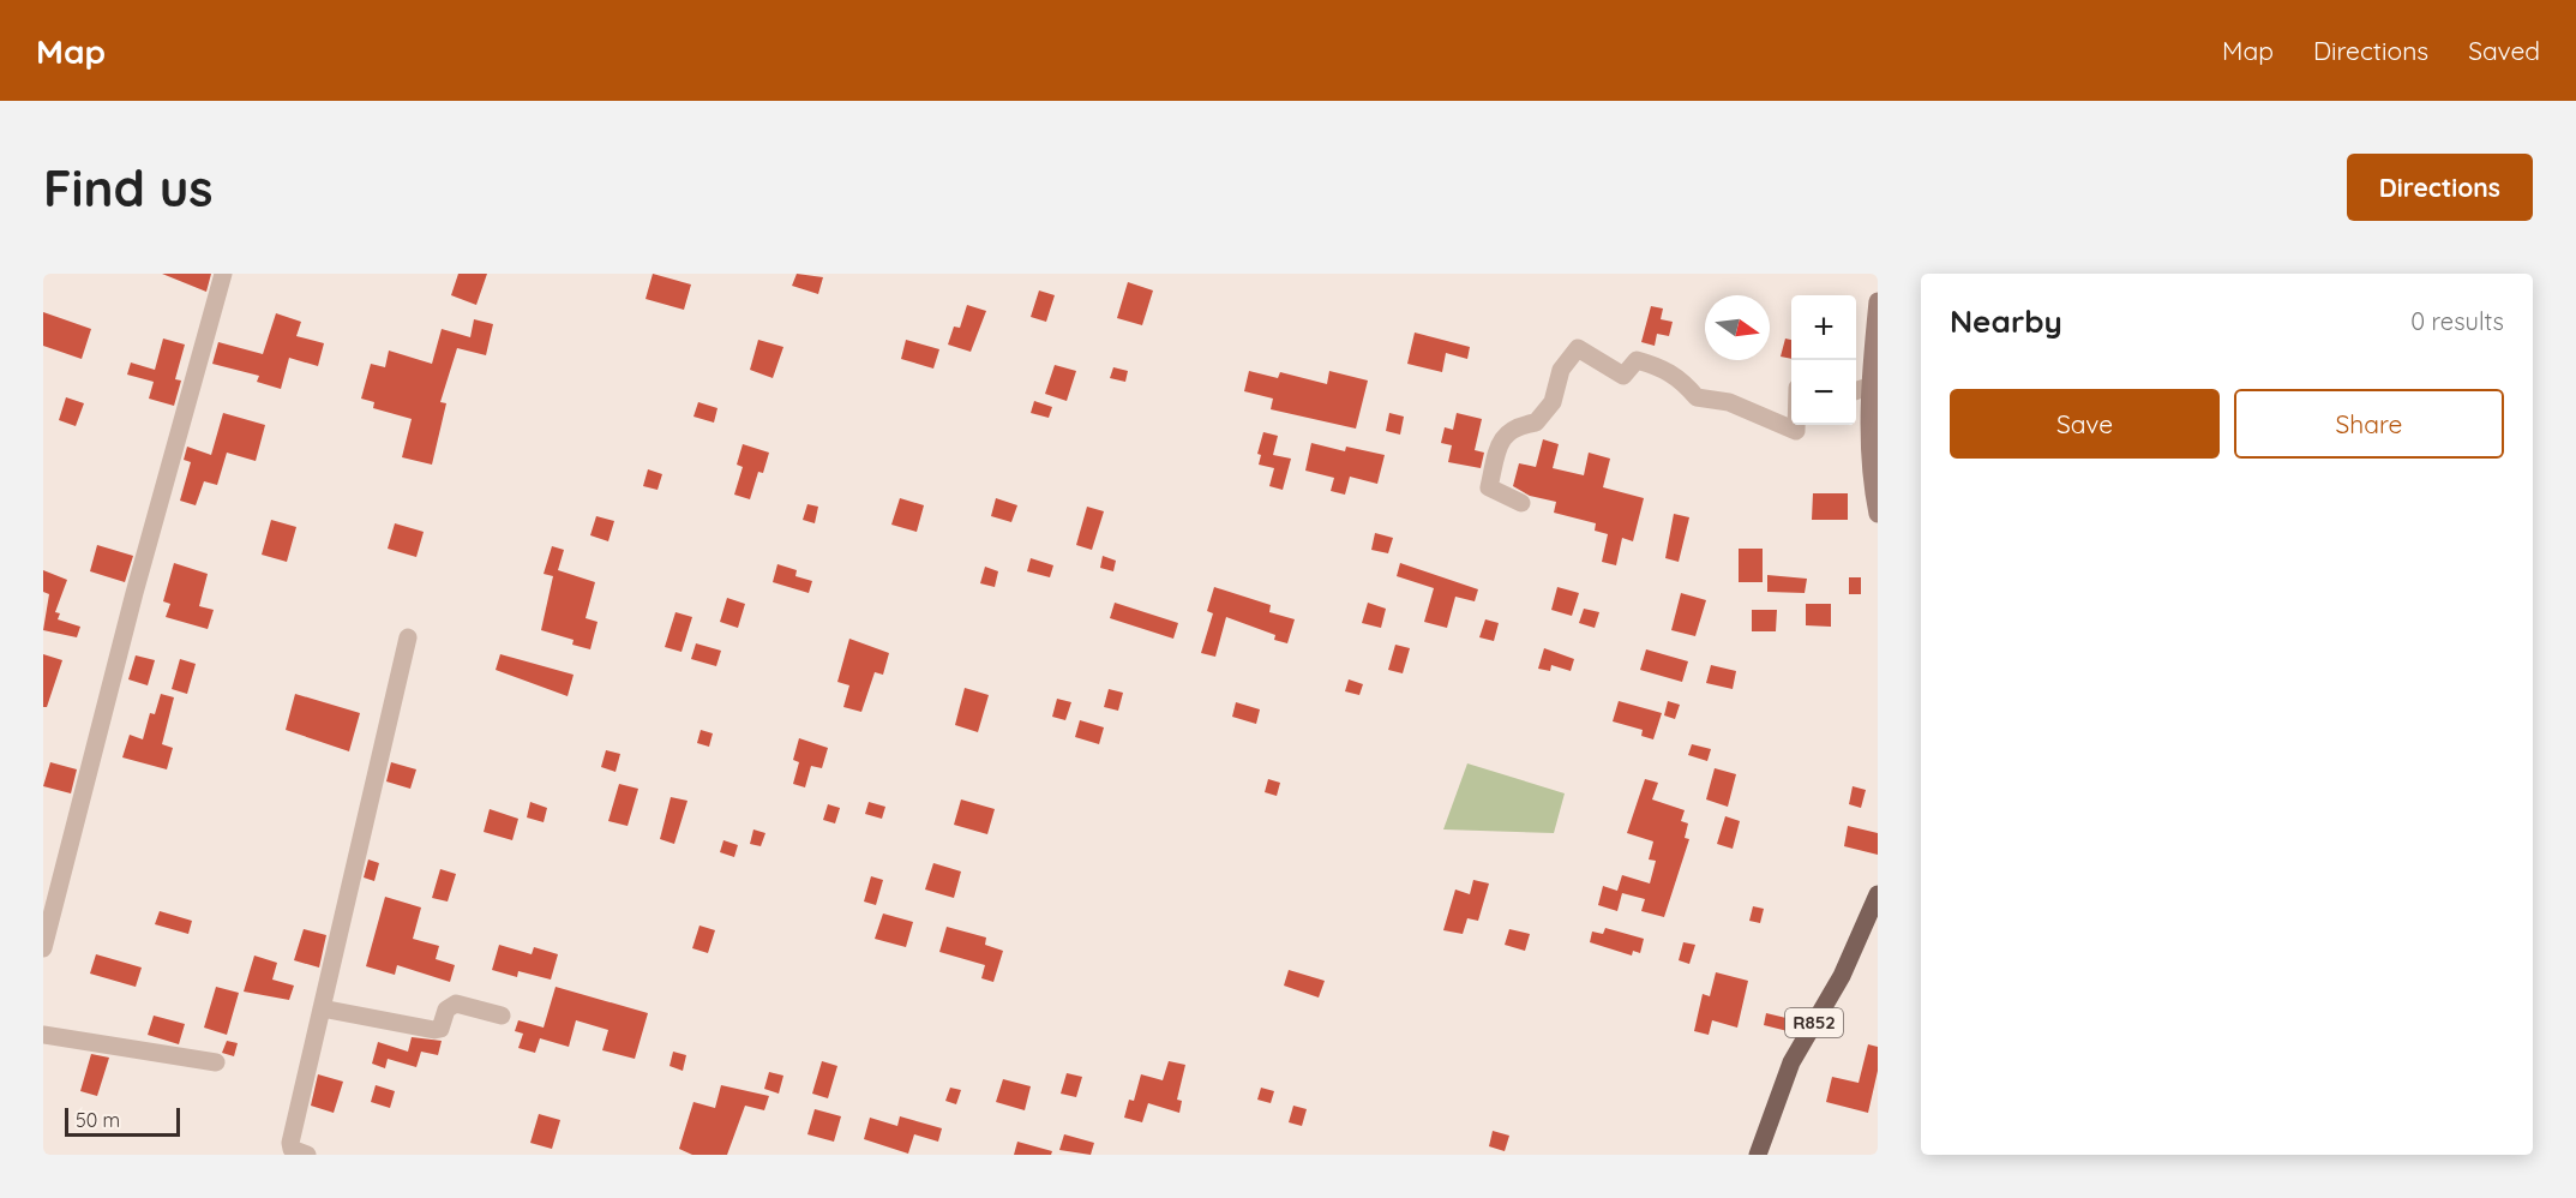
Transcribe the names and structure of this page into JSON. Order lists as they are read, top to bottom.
{
  "streets": {
    "main road": ["R852"]
  },
  "scale_bar": "50 m",
  "north": "right",
  "page": {
    "header": "Map",
    "nav": ["Map", "Directions", "Saved"],
    "buttons": [
      "Directions",
      ["Save", "Share"]
    ],
    "title": "Find us",
    "heading": ["Nearby", "0 results"],
    "map_buttons": ["+", "−"],
    "scale": "50 m"
  }
}
